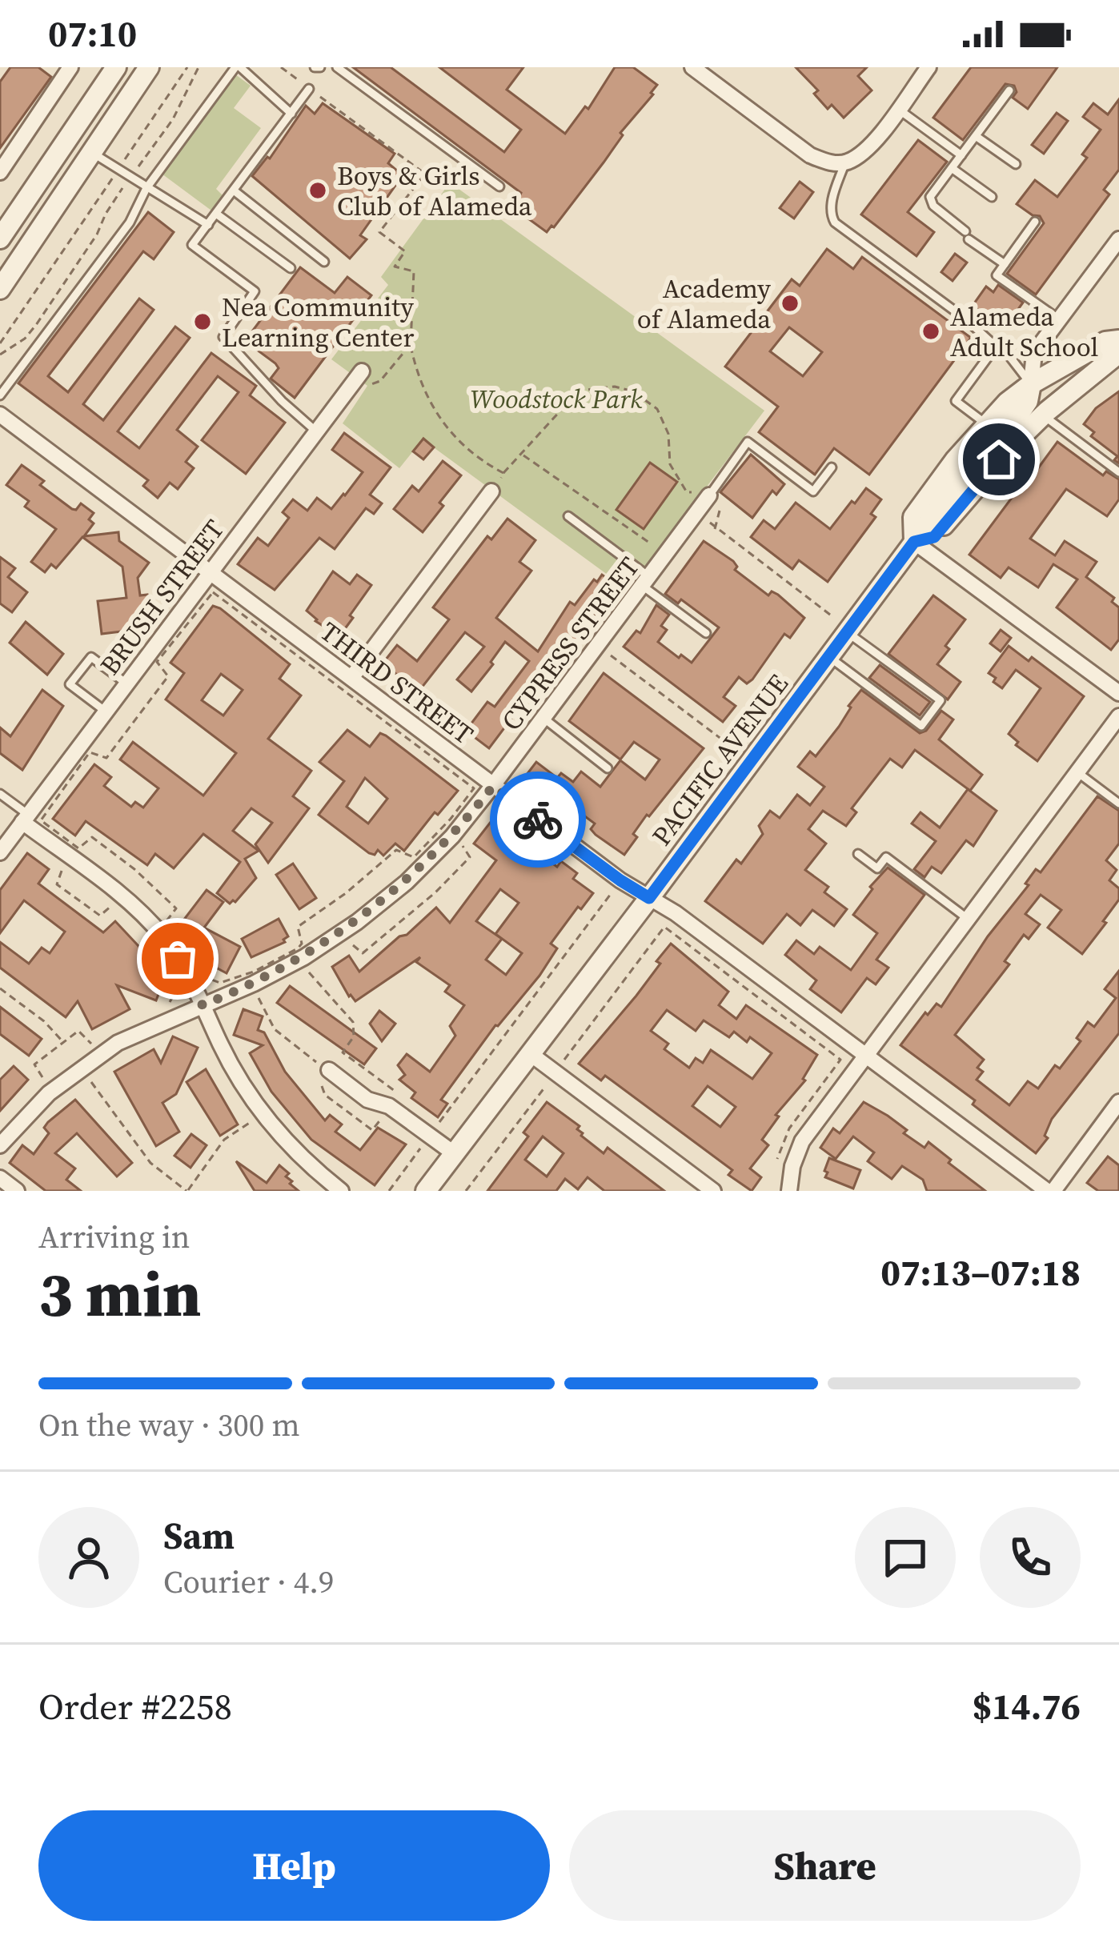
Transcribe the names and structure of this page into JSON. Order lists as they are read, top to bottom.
{
  "streets": {
    "street": [
      "BRUSH STREET",
      "CYPRESS STREET",
      "THIRD STREET",
      "PACIFIC AVENUE"
    ]
  },
  "crossings": [
    ["BRUSH STREET", "THIRD STREET"],
    ["CYPRESS STREET", "THIRD STREET"],
    ["THIRD STREET", "PACIFIC AVENUE"]
  ],
  "parks": ["Woodstock Park"],
  "places": [
    "Boys & Girls Club of Alameda",
    "Academy of Alameda",
    "Nea Community Learning Center",
    "Alameda Adult School"
  ],
  "page": {
    "status": "07:10",
    "heading": ["3 min", "Arriving in", "07:13–07:18"],
    "panel": [
      "Sam",
      "Courier · 4.9",
      "Order #2258",
      "$14.76"
    ],
    "bar": "On the way · 300 m",
    "buttons": ["Help", "Share"]
  }
}
